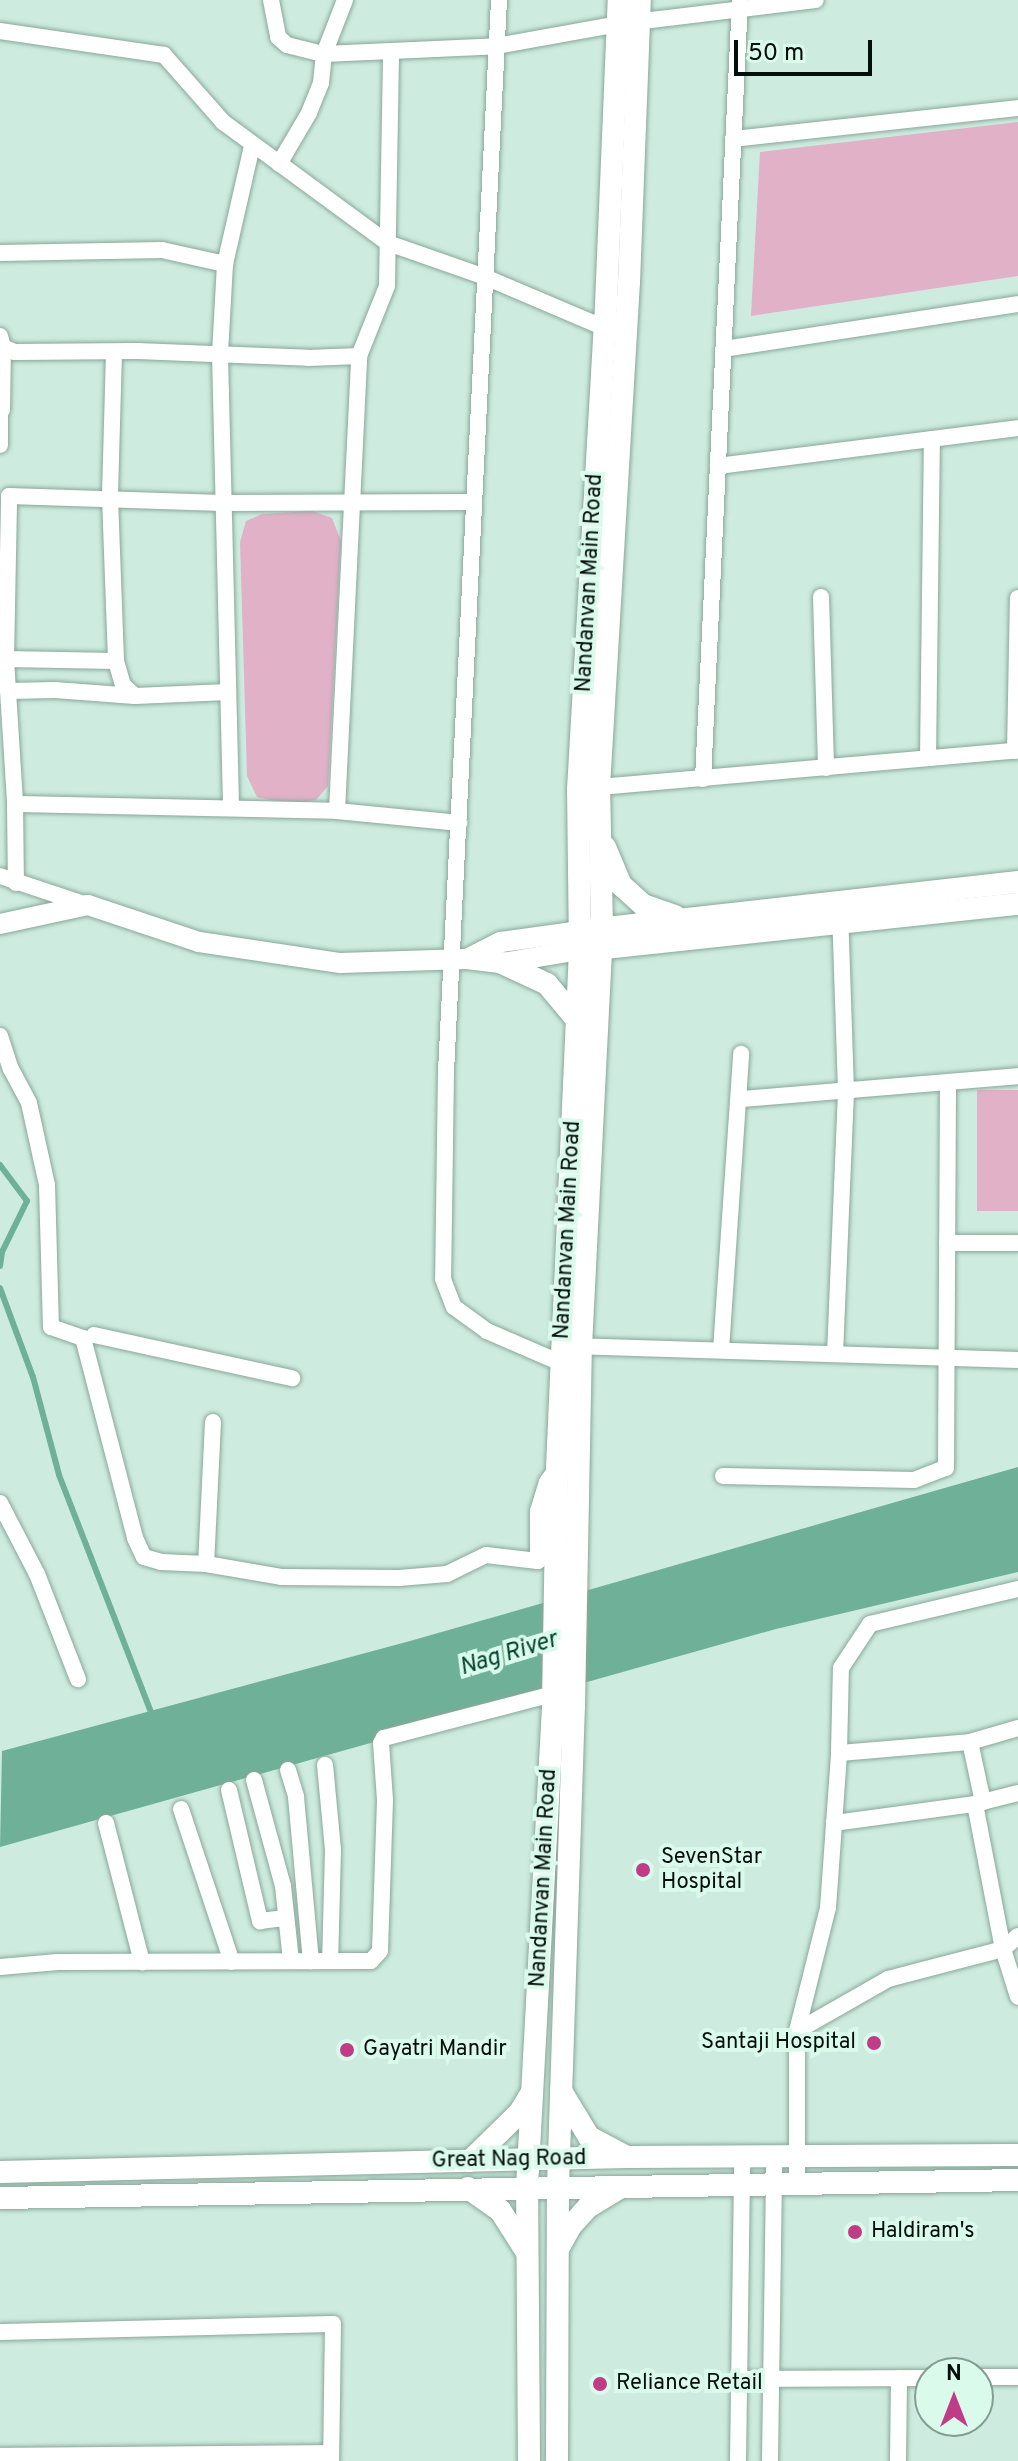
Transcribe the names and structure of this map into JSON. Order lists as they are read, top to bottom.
{
  "streets": {
    "main road": ["Nandanvan Main Road", "Great Nag Road"]
  },
  "crossings": [
    ["Nandanvan Main Road", "Great Nag Road"]
  ],
  "water": ["Nag River"],
  "places": [
    "SevenStar Hospital",
    "Santaji Hospital",
    "Gayatri Mandir",
    "Haldiram's",
    "Reliance Retail"
  ],
  "scale_bar": "50 m",
  "north": "top"
}
